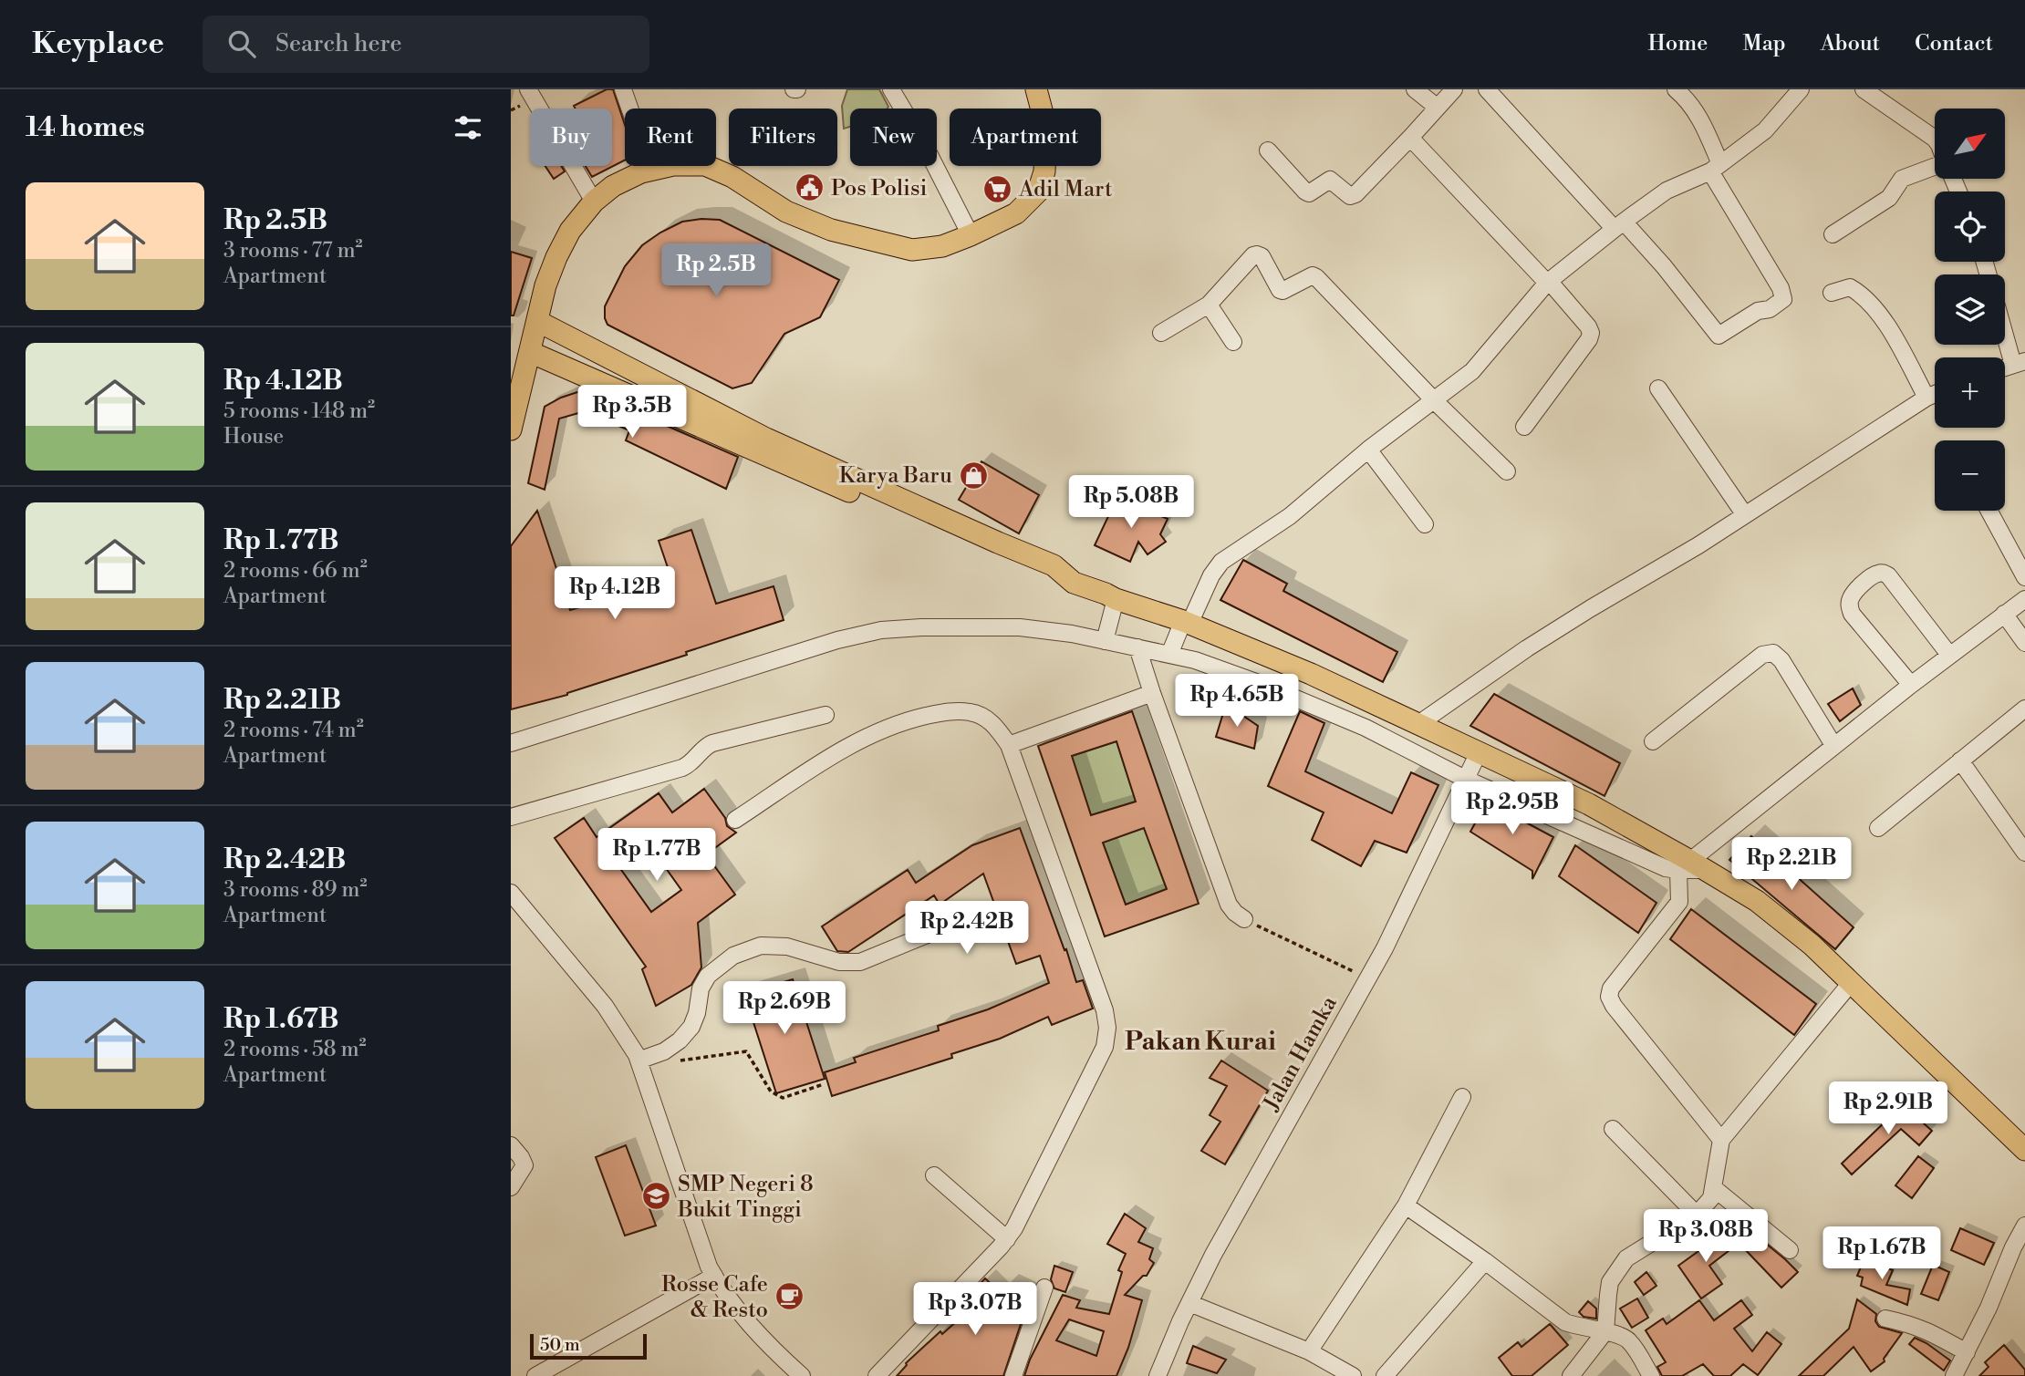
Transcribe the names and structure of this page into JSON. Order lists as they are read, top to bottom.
{
  "streets": {
    "street": ["Jalan Hamka"]
  },
  "districts": ["Pakan Kurai"],
  "places": {
    "public building": ["Pos Polisi"],
    "supermarket": ["Adil Mart"],
    "shop": ["Karya Baru"],
    "school or university": ["SMP Negeri 8 Bukit Tinggi"],
    "cafe": ["Rosse Cafe & Resto"]
  },
  "scale_bar": "50 m",
  "north": "top right",
  "page": {
    "header": "Keyplace",
    "search": "Search here",
    "nav": [
      "Home",
      "Map",
      "About",
      "Contact"
    ],
    "heading": "14 homes",
    "map_buttons": ["+", "−"],
    "chip": [
      "Buy",
      "Rent",
      "Filters",
      "New",
      "Apartment"
    ],
    "list": [
      {
        "name": "Rp 2.5B",
        "note": "3 rooms · 77 m² · Apartment"
      },
      {
        "name": "Rp 4.12B",
        "note": "5 rooms · 148 m² · House"
      },
      {
        "name": "Rp 1.77B",
        "note": "2 rooms · 66 m² · Apartment"
      },
      {
        "name": "Rp 2.21B",
        "note": "2 rooms · 74 m² · Apartment"
      },
      {
        "name": "Rp 2.42B",
        "note": "3 rooms · 89 m² · Apartment"
      },
      {
        "name": "Rp 1.67B",
        "note": "2 rooms · 58 m² · Apartment"
      }
    ],
    "price": [
      "Rp 2.5B",
      "Rp 3.5B",
      "Rp 5.08B",
      "Rp 4.12B",
      "Rp 4.65B",
      "Rp 2.95B",
      "Rp 1.77B",
      "Rp 2.21B",
      "Rp 2.42B",
      "Rp 2.69B",
      "Rp 2.91B",
      "Rp 3.08B",
      "Rp 1.67B",
      "Rp 3.07B"
    ],
    "scale": "50 m"
  }
}
